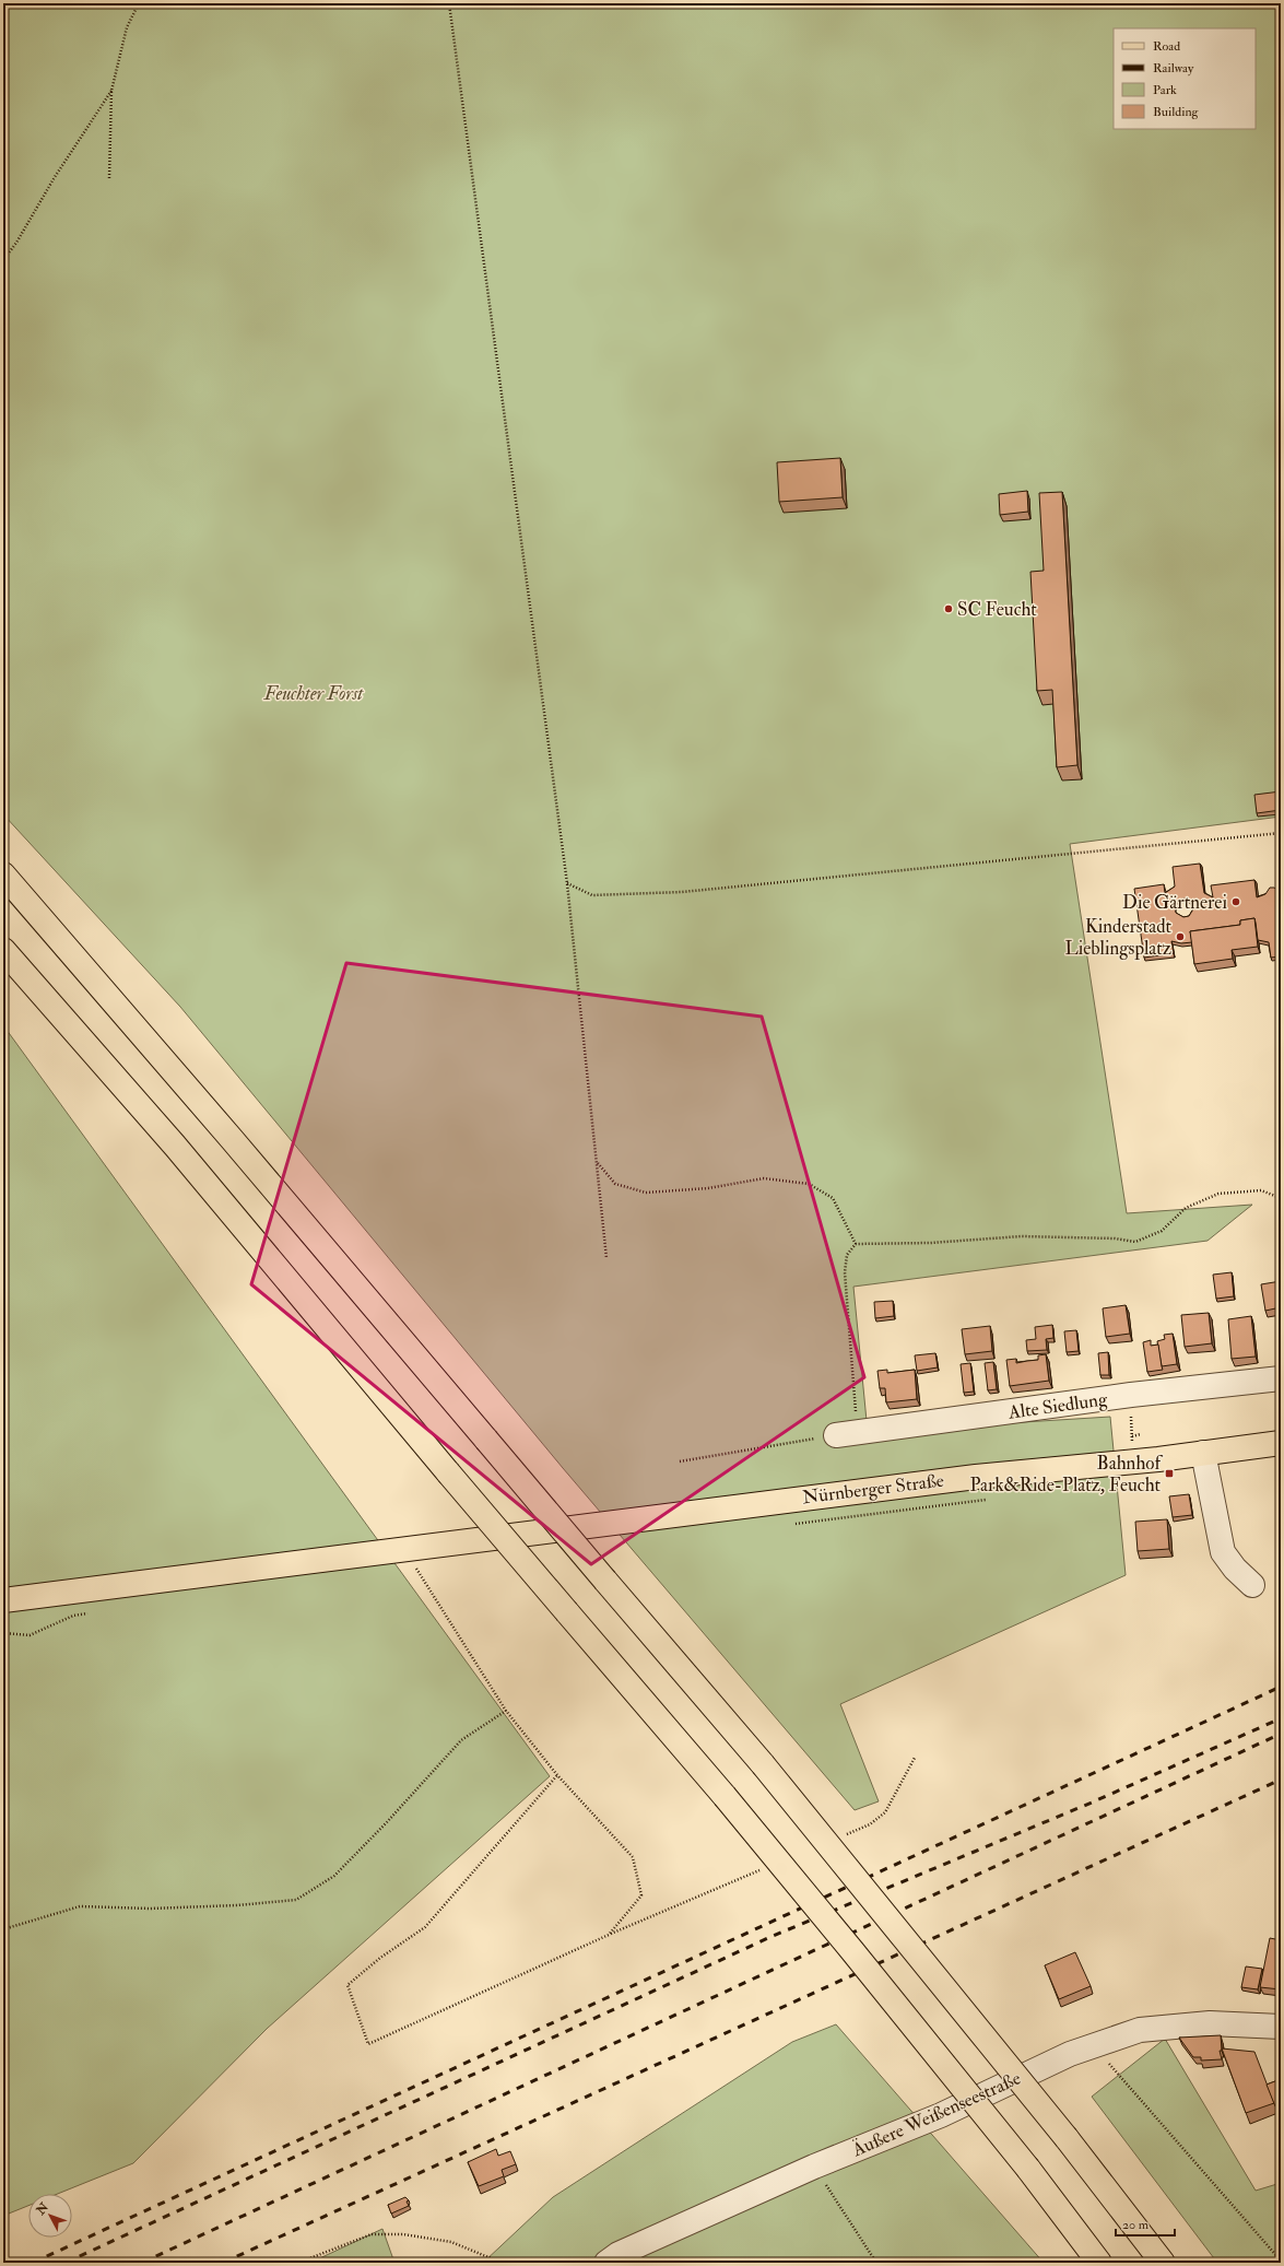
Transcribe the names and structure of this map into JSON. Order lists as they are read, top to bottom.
{
  "streets": {
    "main road": ["Nürnberger Straße"],
    "street": ["Alte Siedlung", "Äußere Weißenseestraße"]
  },
  "parks": ["Feuchter Forst"],
  "places": {
    "other": ["SC Feucht", "Die Gärtnerei", "Kinderstadt Lieblingsplatz"],
    "transit": ["Bahnhof Park&Ride-Platz, Feucht"]
  },
  "legend": [
    "Road",
    "Railway",
    "Park",
    "Building"
  ],
  "scale_bar": "20 m",
  "north": "top left"
}
